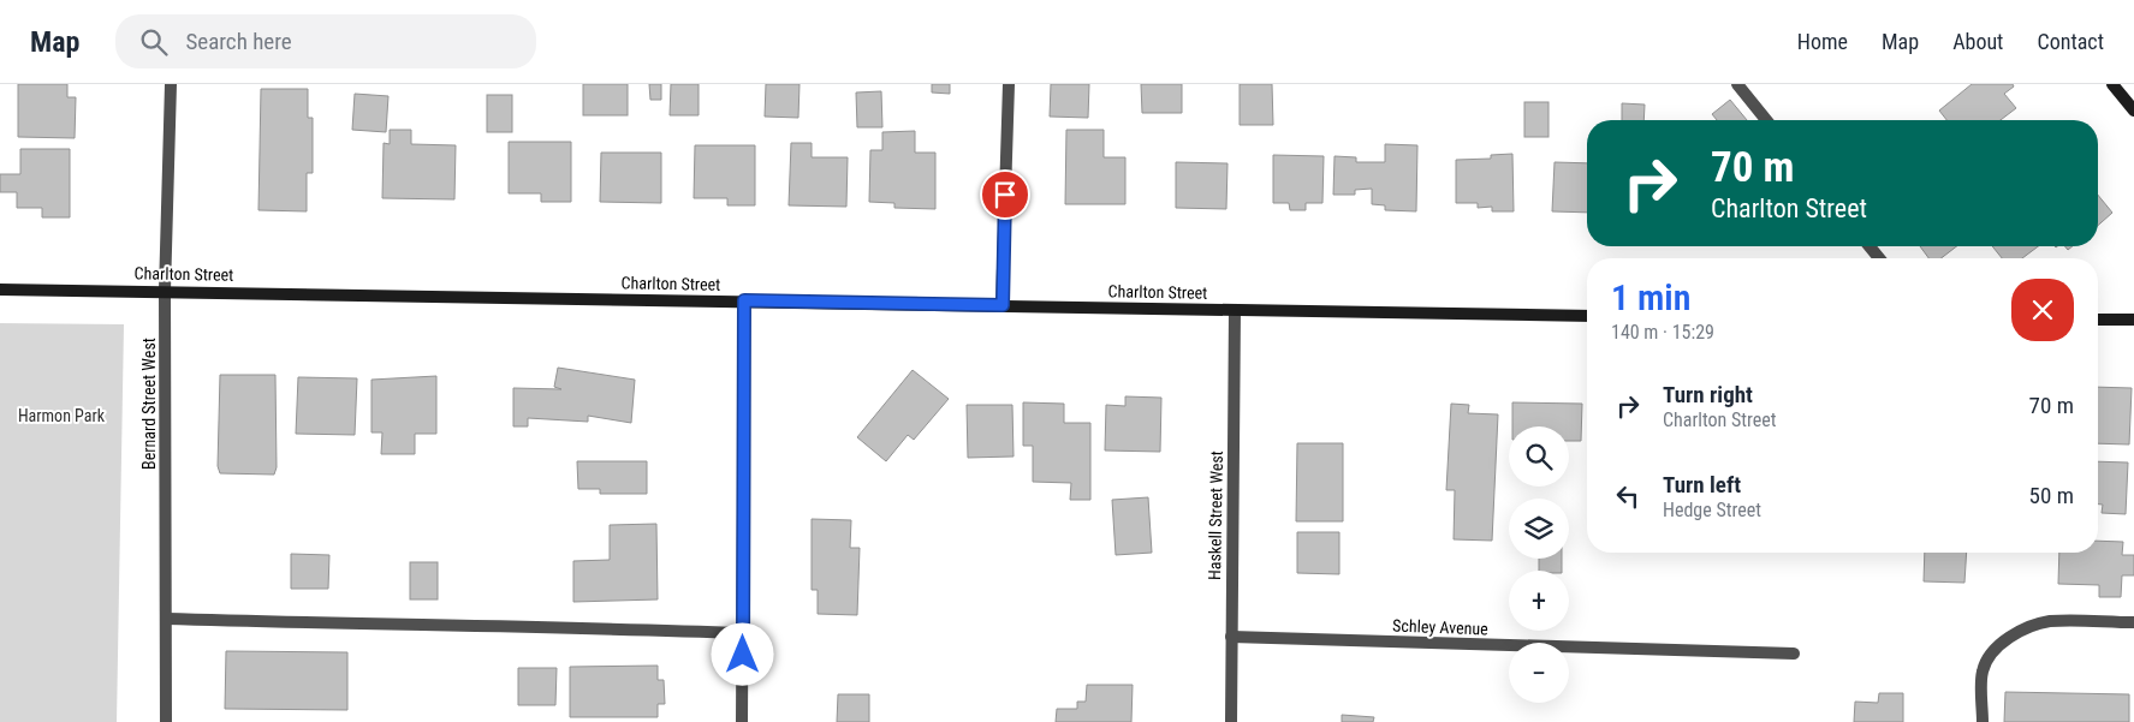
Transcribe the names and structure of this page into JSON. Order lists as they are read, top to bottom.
{
  "streets": {
    "street": [
      "Charlton Street",
      "Bernard Street West",
      "Haskell Street West",
      "Schley Avenue"
    ]
  },
  "crossings": [
    ["Charlton Street", "Bernard Street West"],
    ["Charlton Street", "Haskell Street West"],
    ["Haskell Street West", "Schley Avenue"]
  ],
  "parks": ["Harmon Park"],
  "page": {
    "header": "Map",
    "search": "Search here",
    "nav": [
      "Home",
      "Map",
      "About",
      "Contact"
    ],
    "turn": ["70 m", "Charlton Street"],
    "heading": ["1 min", "140 m · 15:29"],
    "list": [
      {
        "name": "Turn right",
        "note": "Charlton Street",
        "value": "70 m"
      },
      {
        "name": "Turn left",
        "note": "Hedge Street",
        "value": "50 m"
      }
    ],
    "map_buttons": ["+", "−"]
  }
}
